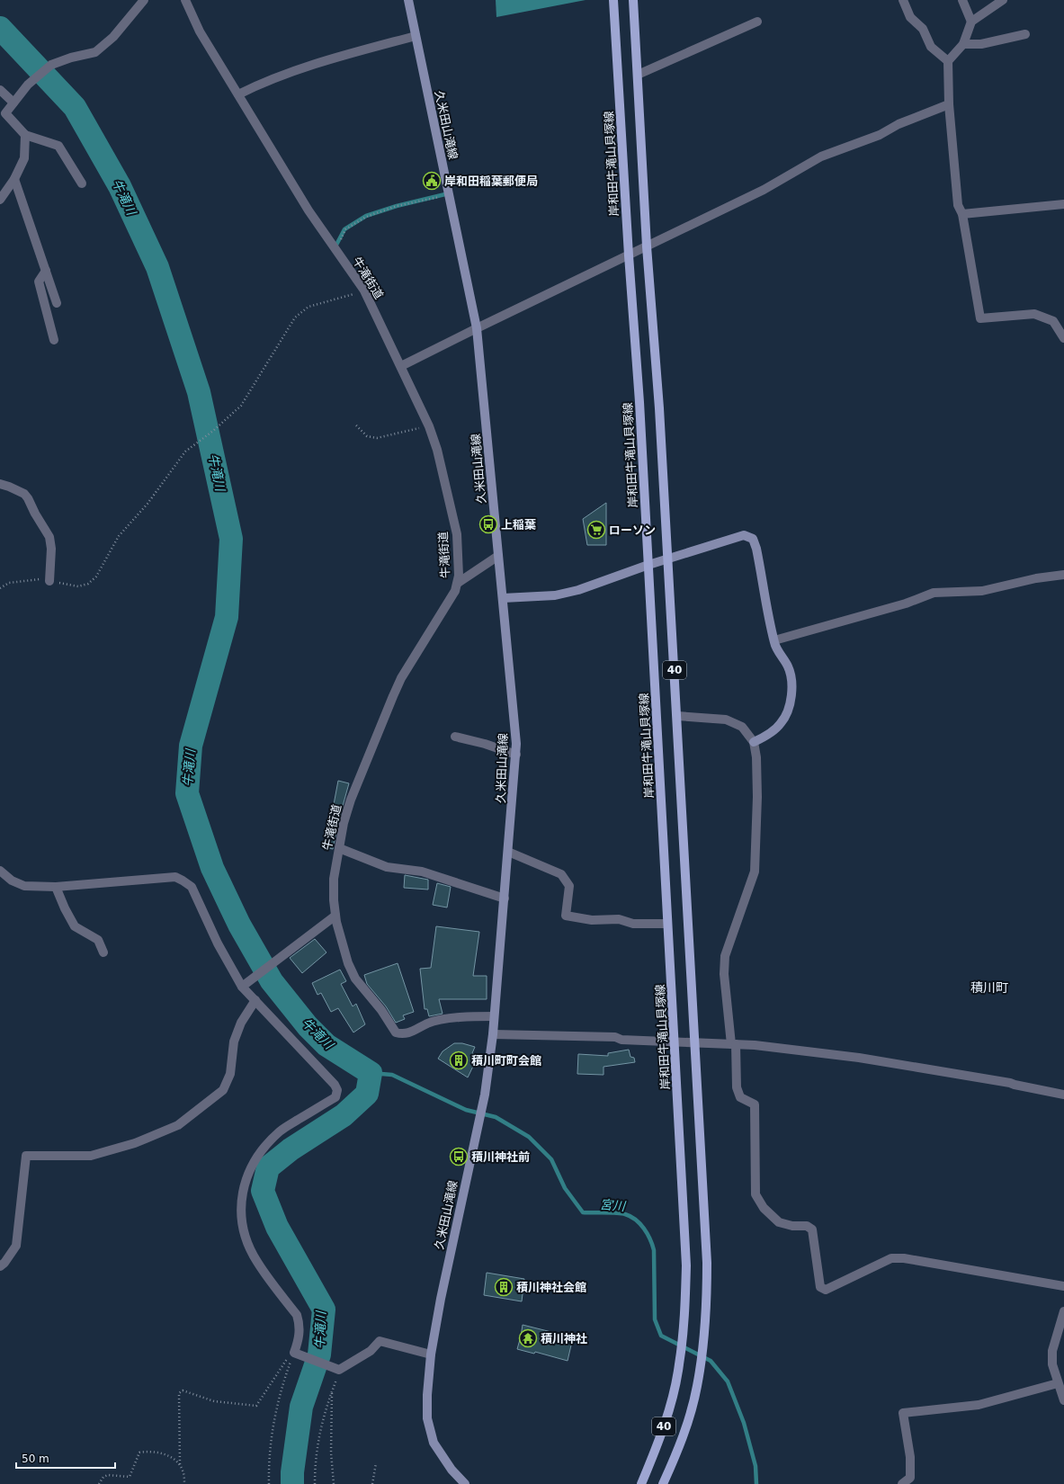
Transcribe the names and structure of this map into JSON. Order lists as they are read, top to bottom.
{
  "streets": {
    "main road": ["岸和田牛滝山貝塚線", "40"],
    "street": ["久米田山滝線", "牛滝街道"]
  },
  "crossings": [
    ["久米田山滝線", "牛滝街道"]
  ],
  "districts": ["積川町"],
  "water": ["牛滝川", "宮川"],
  "places": {
    "public building": ["岸和田稲葉郵便局"],
    "bus stop": ["上稲葉", "積川神社前"],
    "supermarket": ["ローソン"],
    "building": ["積川町町会館", "積川神社会館"],
    "temple": ["積川神社"]
  },
  "scale_bar": "50 m"
}
